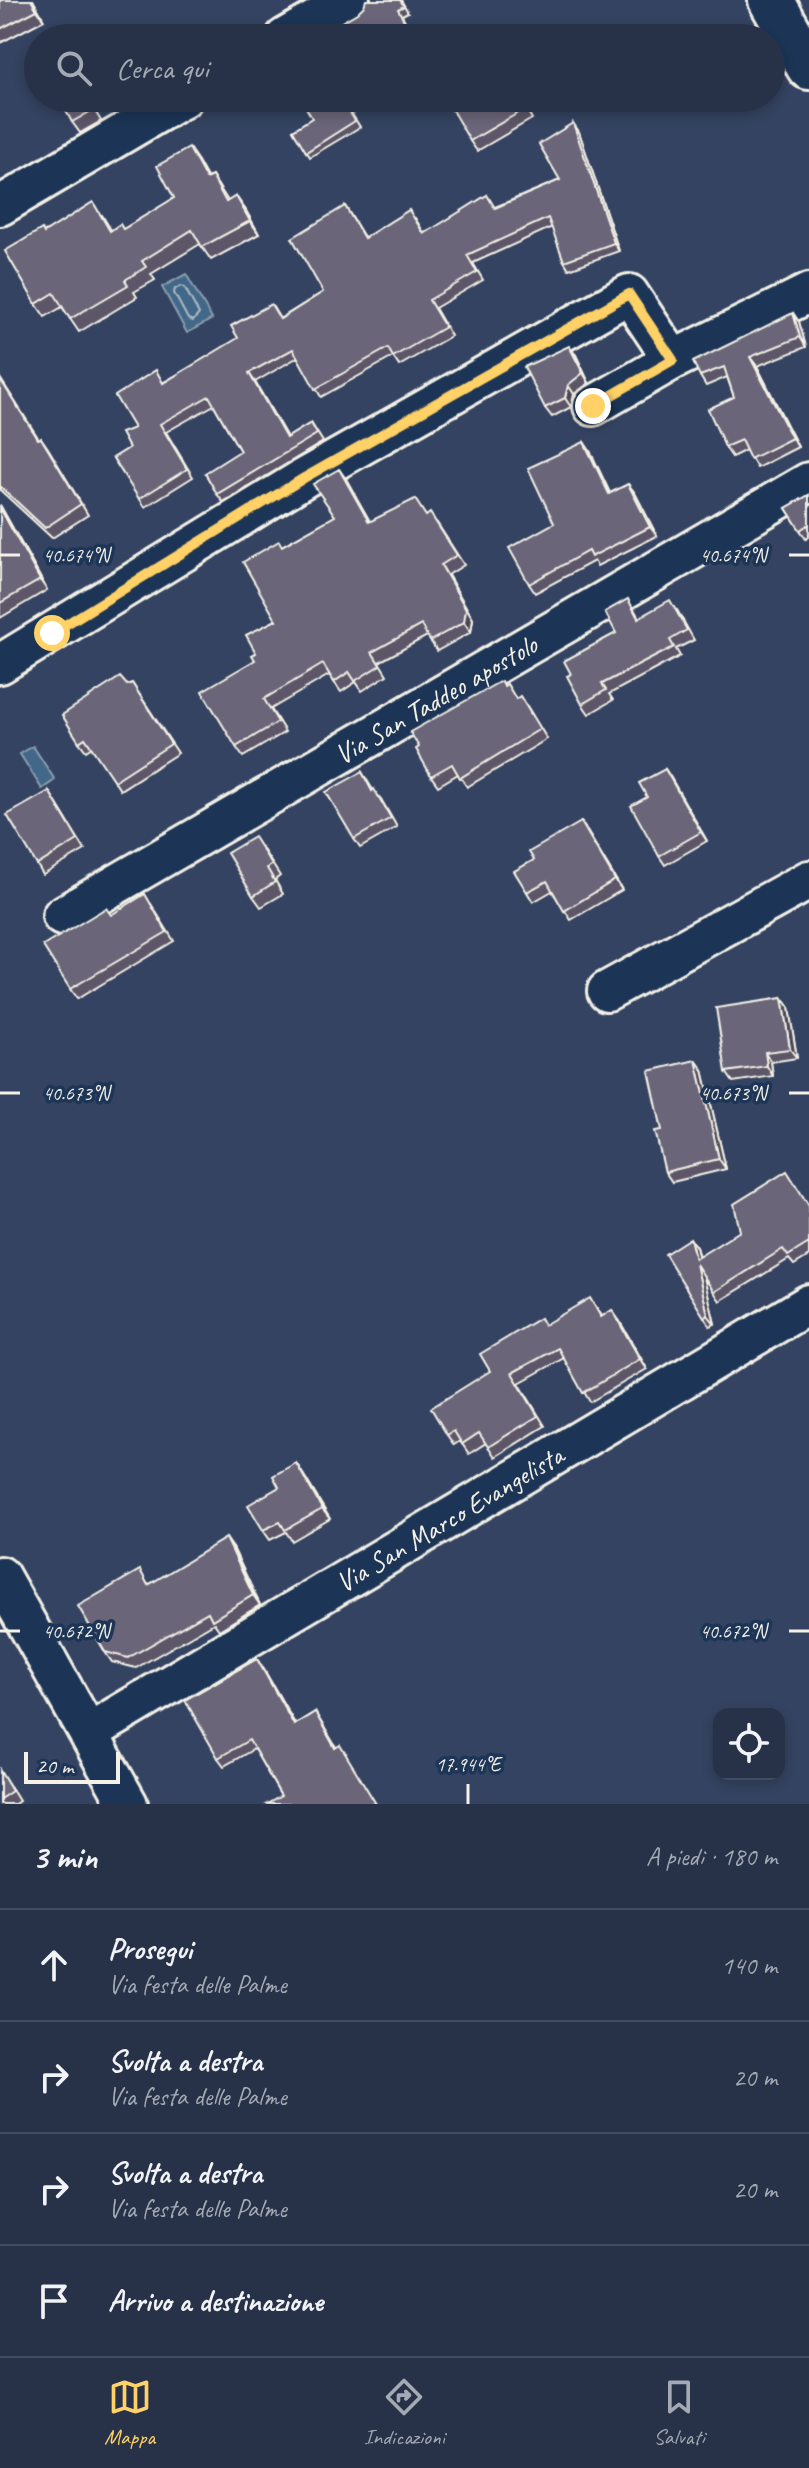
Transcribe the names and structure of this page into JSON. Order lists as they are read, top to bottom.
{
  "streets": {
    "street": ["Via San Taddeo apostolo", "Via San Marco Evangelista"]
  },
  "scale_bar": "20 m",
  "page": {
    "search": "Cerca qui",
    "scale": "20 m",
    "heading": ["3 min", "A piedi · 180 m"],
    "list": [
      ["Prosegui", "Via festa delle Palme", "140 m"],
      ["Svolta a destra", "Via festa delle Palme", "20 m"],
      ["Svolta a destra", "Via festa delle Palme", "20 m"],
      "Arrivo a destinazione"
    ],
    "nav": ["Mappa", "Indicazioni", "Salvati"]
  },
  "coordinates": [
    "40.674°N",
    "40.673°N",
    "40.672°N",
    "17.944°E"
  ]
}
